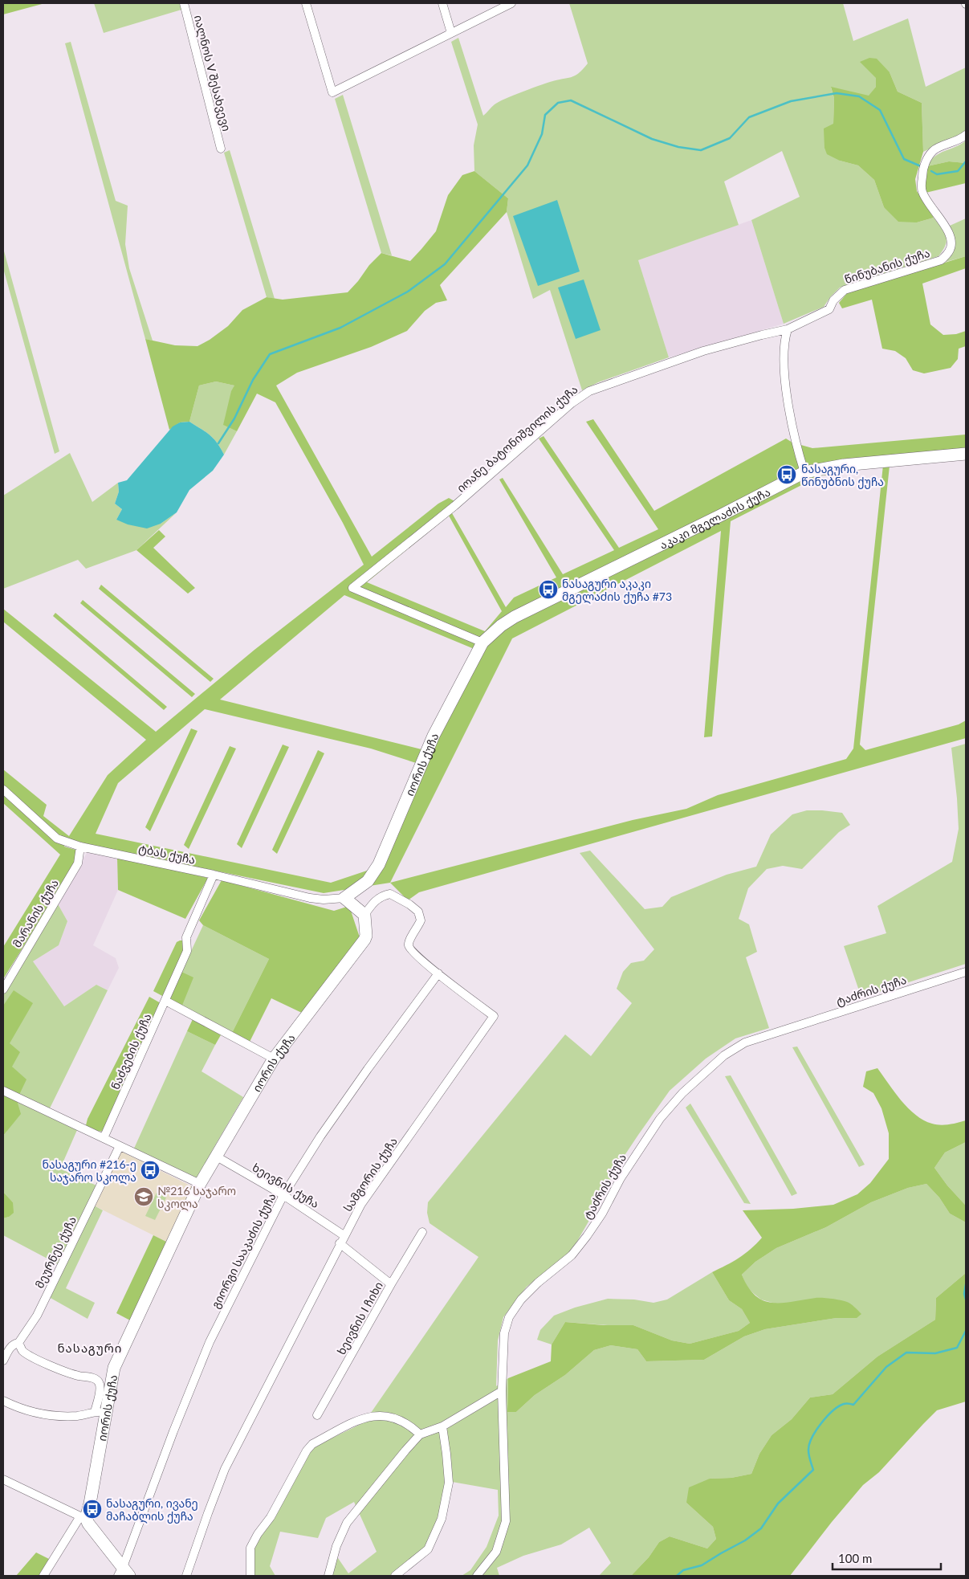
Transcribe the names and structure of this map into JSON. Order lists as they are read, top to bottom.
{
  "streets": {
    "street": [
      "იალნოს V შესახვევი",
      "წინუბანის ქუჩა",
      "იოანე ბატონიშვილის ქუჩა",
      "აკაკი მგელაძის ქუჩა",
      "იორის ქუჩა",
      "ტბას ქუჩა",
      "მარანის ქუჩა",
      "ტაძრის ქუჩა",
      "ნაძვების ქუჩა",
      "სამგორის ქუჩა",
      "ხეივნის ქუჩა",
      "გიორგი სააკაძის ქუჩა",
      "მეურნეს ქუჩა",
      "ხეივნის I ჩიხი"
    ]
  },
  "crossings": [
    ["წინუბანის ქუჩა", "იოანე ბატონიშვილის ქუჩა"],
    ["იოანე ბატონიშვილის ქუჩა", "აკაკი მგელაძის ქუჩა"],
    ["იოანე ბატონიშვილის ქუჩა", "იორის ქუჩა"],
    ["აკაკი მგელაძის ქუჩა", "იორის ქუჩა"],
    ["იორის ქუჩა", "ტბას ქუჩა"],
    ["იორის ქუჩა", "სამგორის ქუჩა"],
    ["იორის ქუჩა", "ხეივნის ქუჩა"],
    ["ტბას ქუჩა", "მარანის ქუჩა"],
    ["ტბას ქუჩა", "ნაძვების ქუჩა"],
    ["სამგორის ქუჩა", "ხეივნის ქუჩა"],
    ["სამგორის ქუჩა", "გიორგი სააკაძის ქუჩა"],
    ["ხეივნის ქუჩა", "გიორგი სააკაძის ქუჩა"]
  ],
  "districts": ["ნასაგური"],
  "places": {
    "bus stop": [
      "ნასაგური, წინუბნის ქუჩა",
      "ნასაგური აკაკი მგელაძის ქუჩა #73",
      "ნასაგური #216-ე საჯარო სკოლა",
      "ნასაგური, ივანე მაჩაბლის ქუჩა"
    ],
    "school or university": ["№216 საჯარო სკოლა"]
  },
  "scale_bar": "100 m"
}
